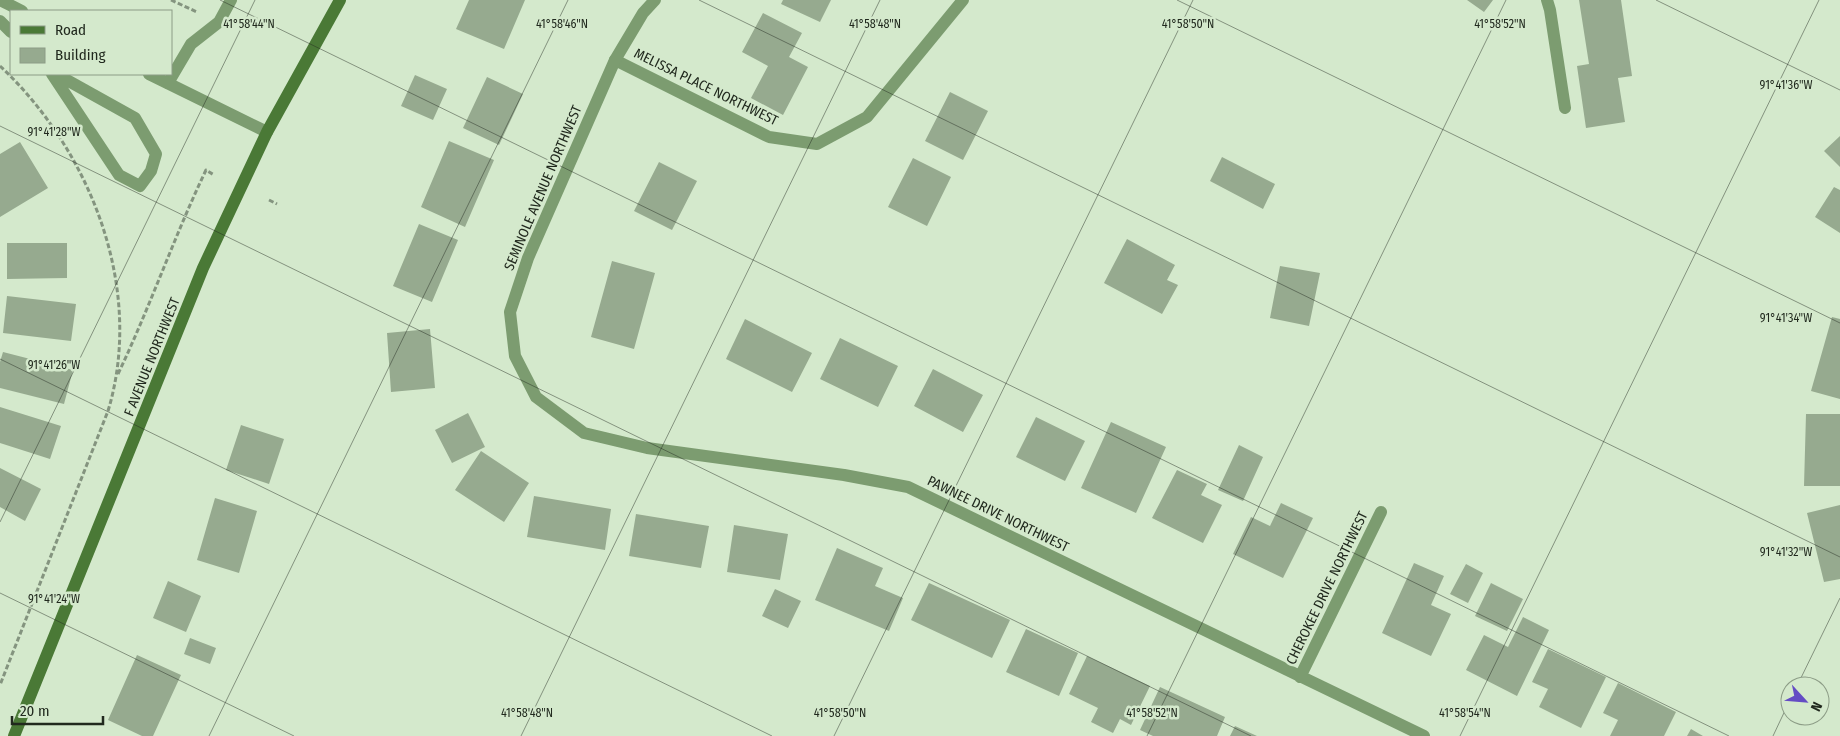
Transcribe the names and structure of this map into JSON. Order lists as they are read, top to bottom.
{
  "streets": {
    "main road": ["F AVENUE NORTHWEST"],
    "street": [
      "MELISSA PLACE NORTHWEST",
      "SEMINOLE AVENUE NORTHWEST",
      "PAWNEE DRIVE NORTHWEST",
      "CHEROKEE DRIVE NORTHWEST"
    ]
  },
  "crossings": [
    ["MELISSA PLACE NORTHWEST", "SEMINOLE AVENUE NORTHWEST"],
    ["SEMINOLE AVENUE NORTHWEST", "PAWNEE DRIVE NORTHWEST"],
    ["PAWNEE DRIVE NORTHWEST", "CHEROKEE DRIVE NORTHWEST"]
  ],
  "legend": ["Road", "Building"],
  "scale_bar": "20 m",
  "north": "bottom right",
  "coordinates": [
    "41°58'46\"N",
    "41°58'50\"N",
    "41°58'44\"N",
    "41°58'48\"N",
    "41°58'52\"N",
    "91°41'36\"W",
    "91°41'28\"W",
    "91°41'34\"W",
    "91°41'26\"W",
    "91°41'32\"W",
    "91°41'24\"W",
    "41°58'54\"N"
  ]
}
